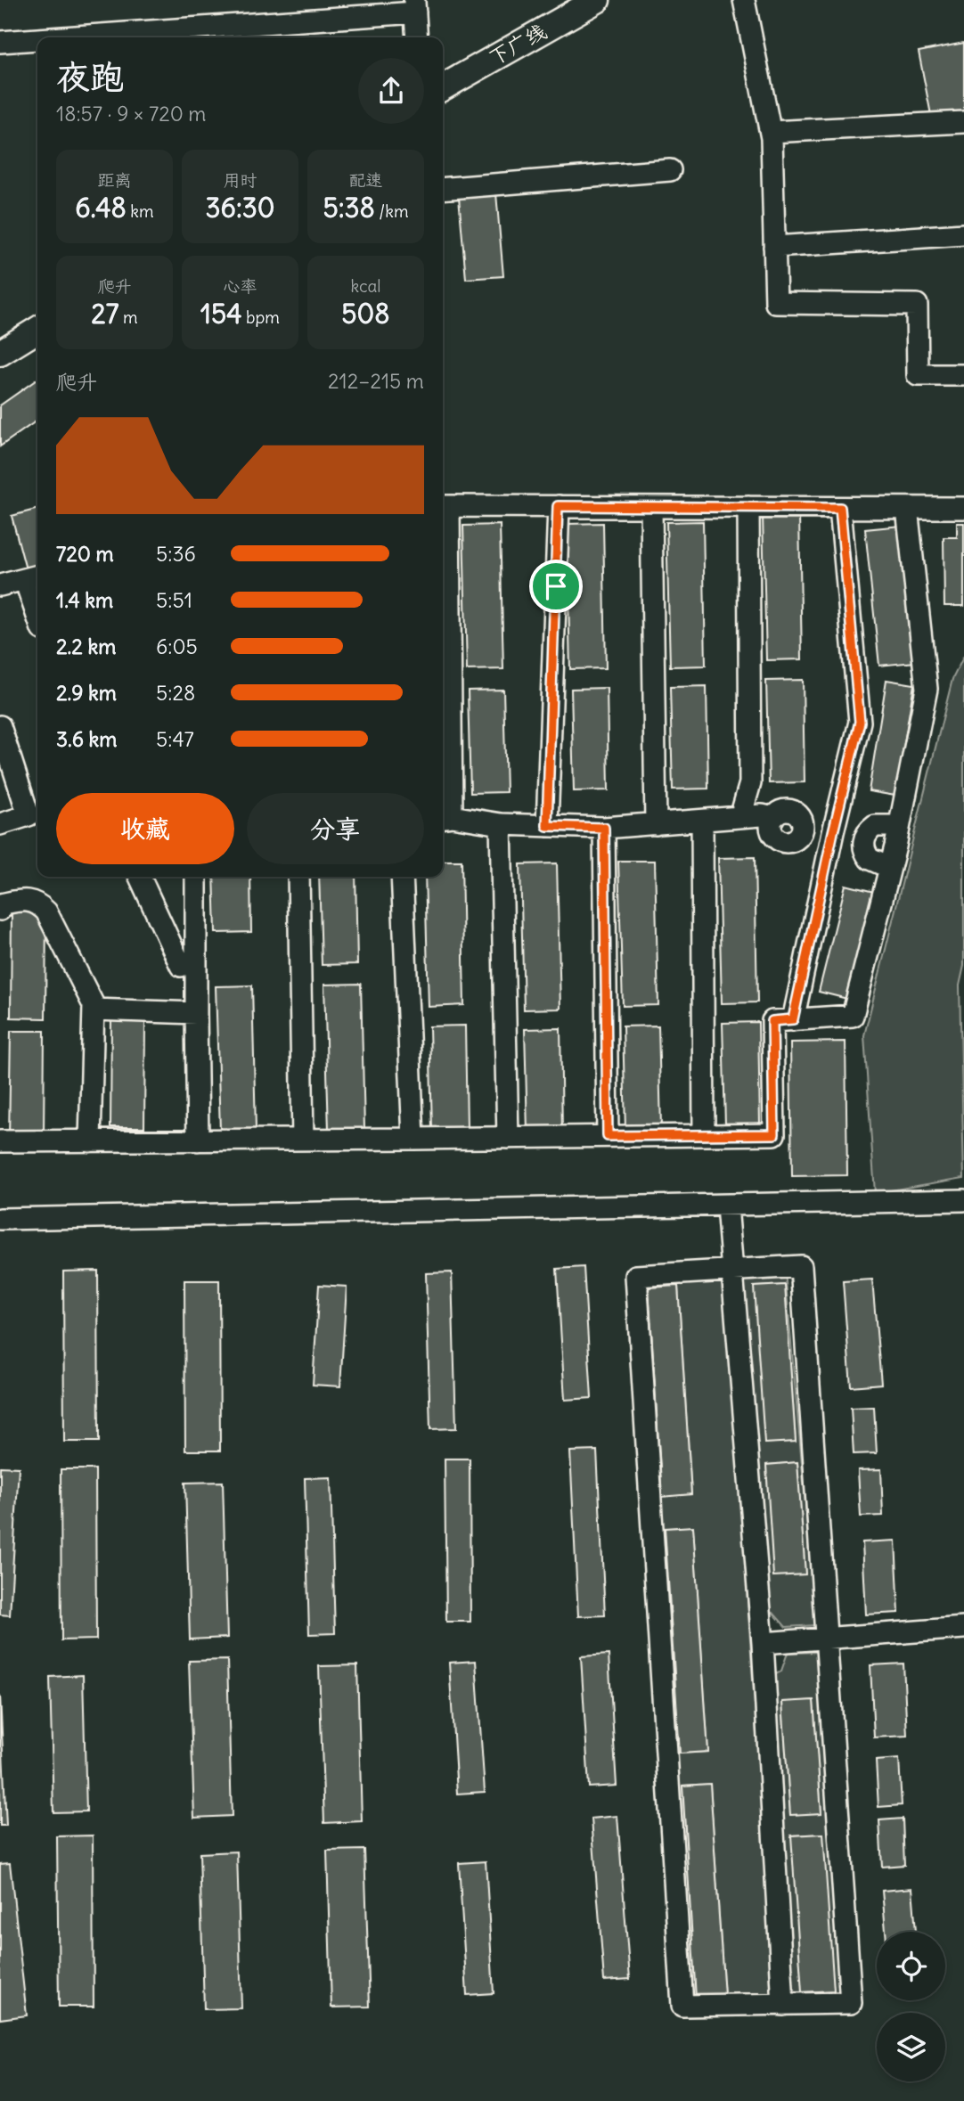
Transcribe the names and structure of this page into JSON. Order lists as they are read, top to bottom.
{
  "streets": {
    "main road": ["下广线"]
  },
  "page": {
    "heading": ["夜跑", "18:57 · 9 × 720 m"],
    "stats": [
      ["距离", "6.48 km"],
      ["用时", "36:30"],
      ["配速", "5:38 /km"],
      ["爬升", "27 m"],
      ["心率", "154 bpm"],
      ["kcal", "508"]
    ],
    "chart": ["爬升", "212–215 m"],
    "list": [
      {
        "name": "720 m",
        "note": "5:36"
      },
      {
        "name": "1.4 km",
        "note": "5:51"
      },
      {
        "name": "2.2 km",
        "note": "6:05"
      },
      {
        "name": "2.9 km",
        "note": "5:28"
      },
      {
        "name": "3.6 km",
        "note": "5:47"
      }
    ],
    "buttons": ["收藏", "分享"]
  }
}
